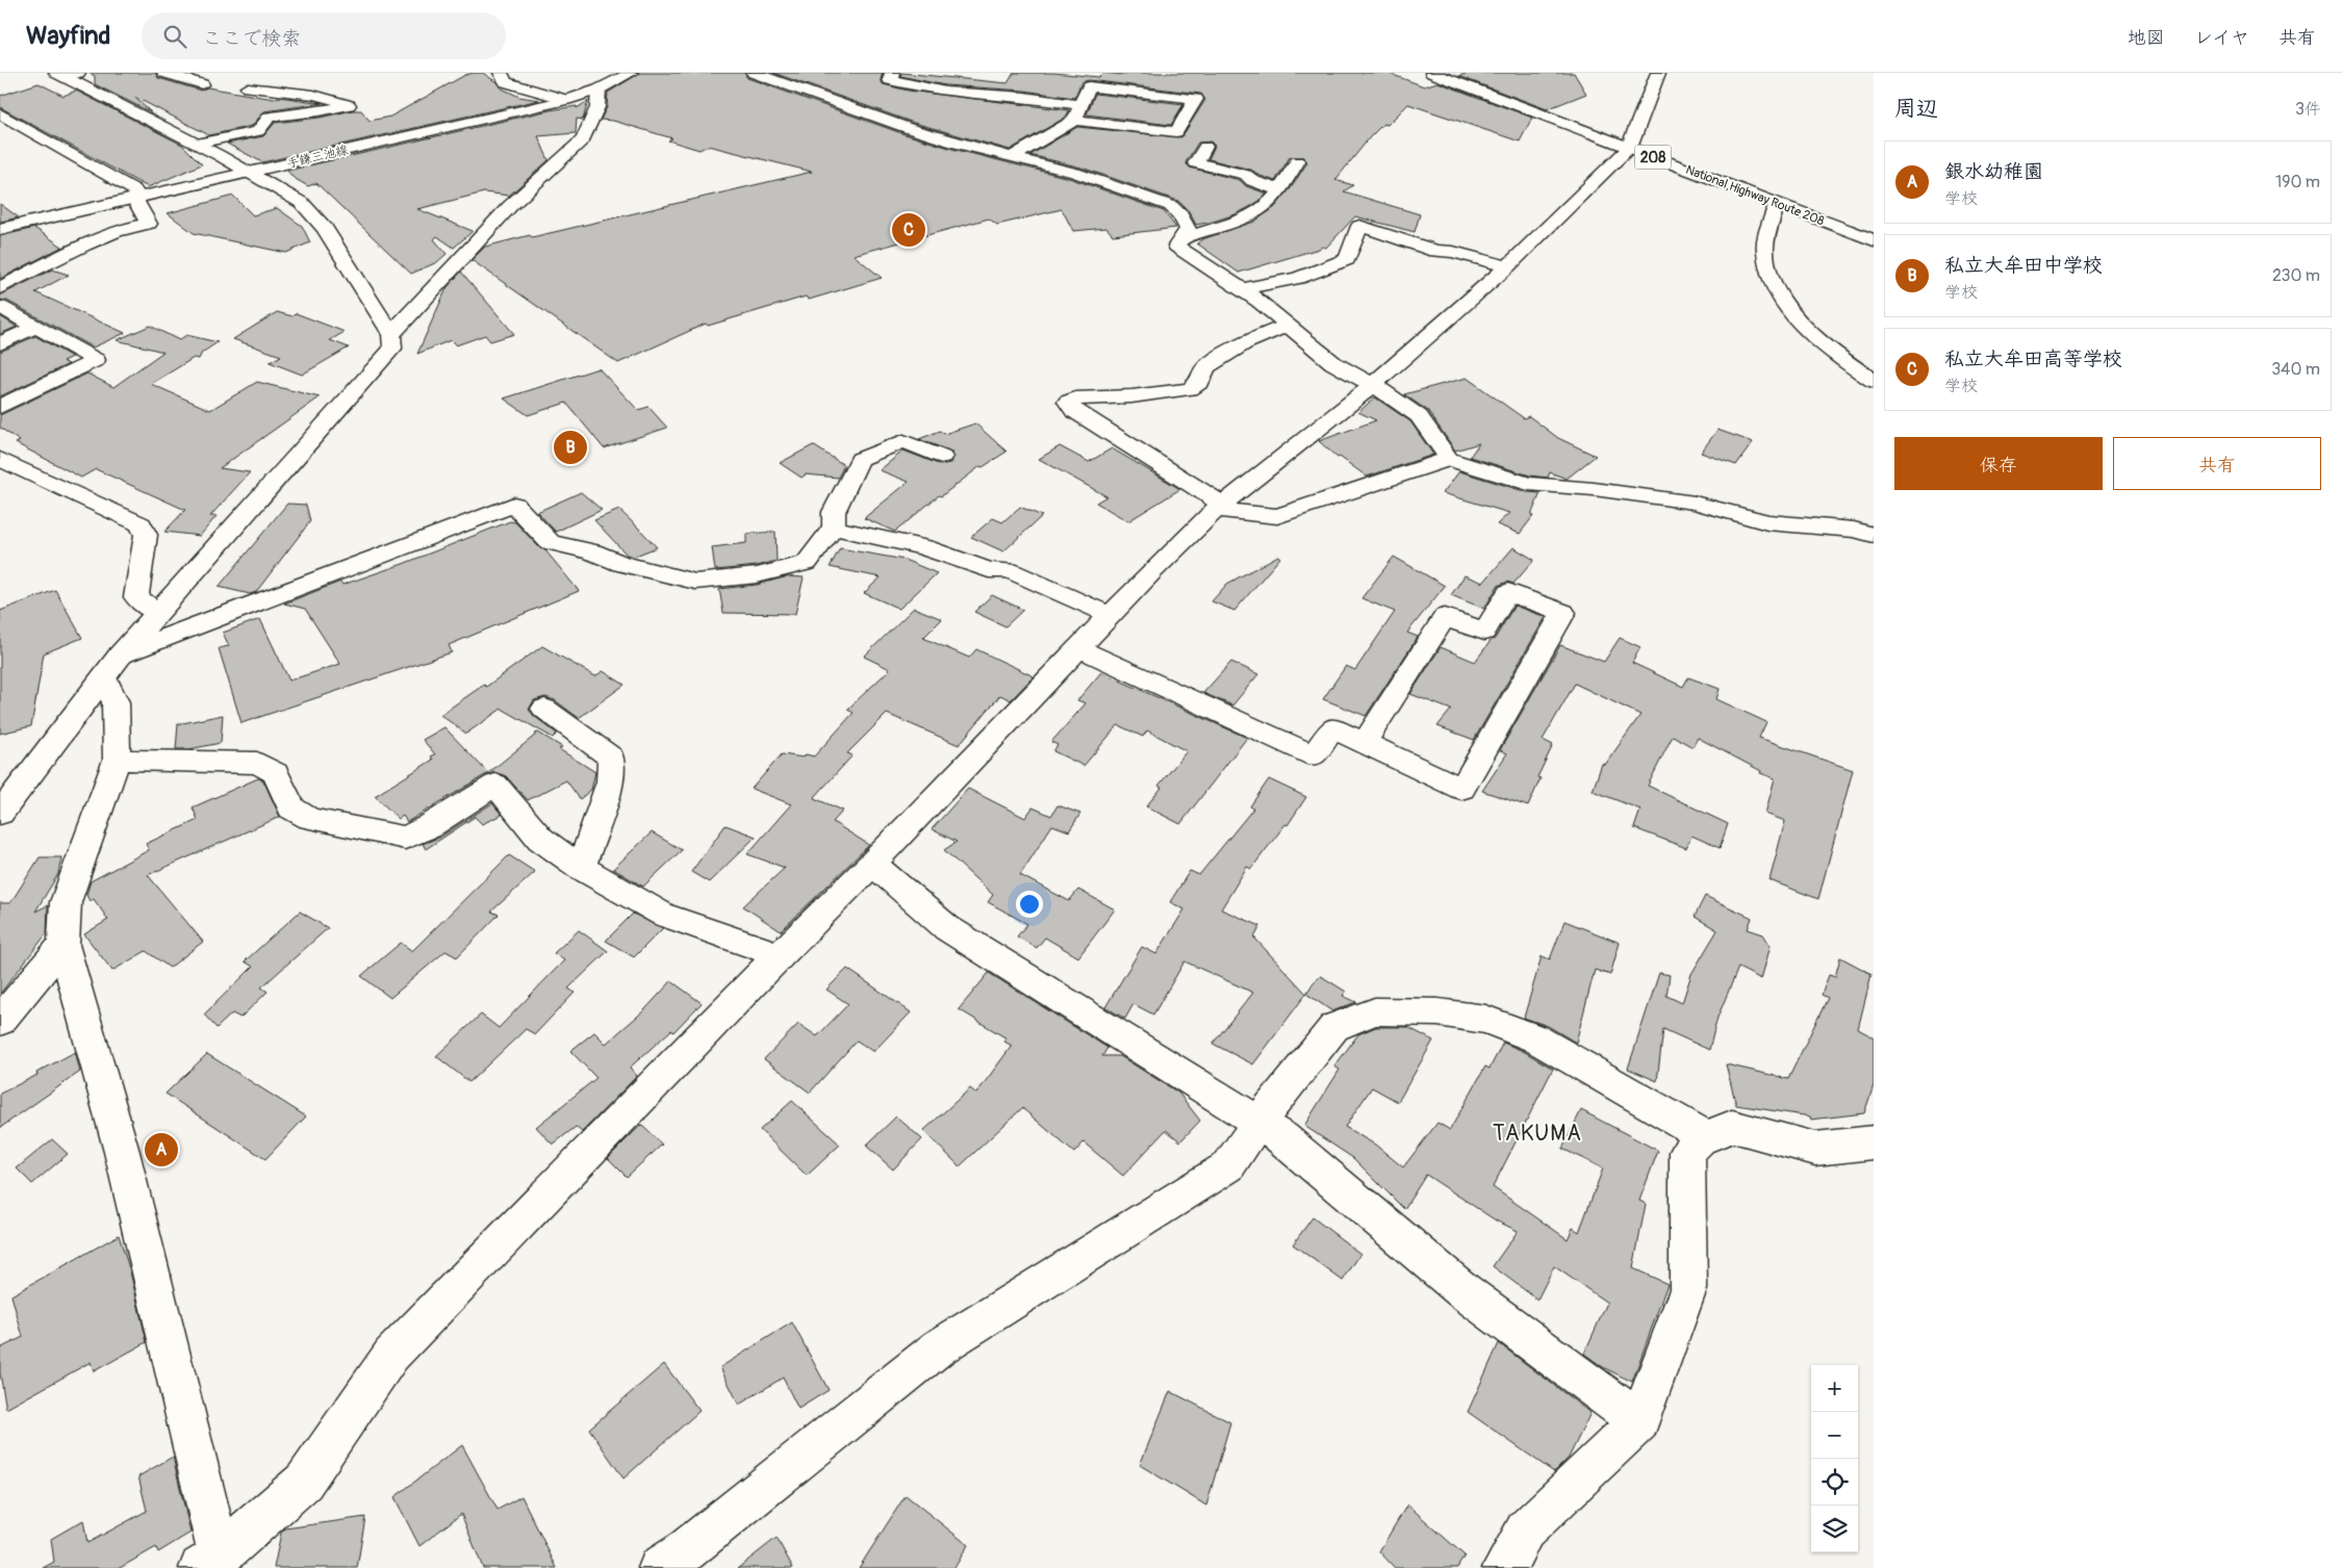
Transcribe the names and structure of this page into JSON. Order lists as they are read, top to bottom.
{
  "streets": {
    "main road": ["手鎌三池線", "208", "National Highway Route 208"]
  },
  "districts": ["TAKUMA"],
  "page": {
    "header": "Wayfind",
    "search": "ここで検索",
    "nav": ["地図", "レイヤ", "共有"],
    "heading": ["周辺", "3件"],
    "list": [
      {
        "mark": "A",
        "name": "銀水幼稚園",
        "note": "学校",
        "value": "190 m"
      },
      {
        "mark": "B",
        "name": "私立大牟田中学校",
        "note": "学校",
        "value": "230 m"
      },
      {
        "mark": "C",
        "name": "私立大牟田高等学校",
        "note": "学校",
        "value": "340 m"
      }
    ],
    "pins": ["C", "B", "A"],
    "buttons": ["保存", "共有"],
    "map_buttons": ["+", "−"]
  }
}
